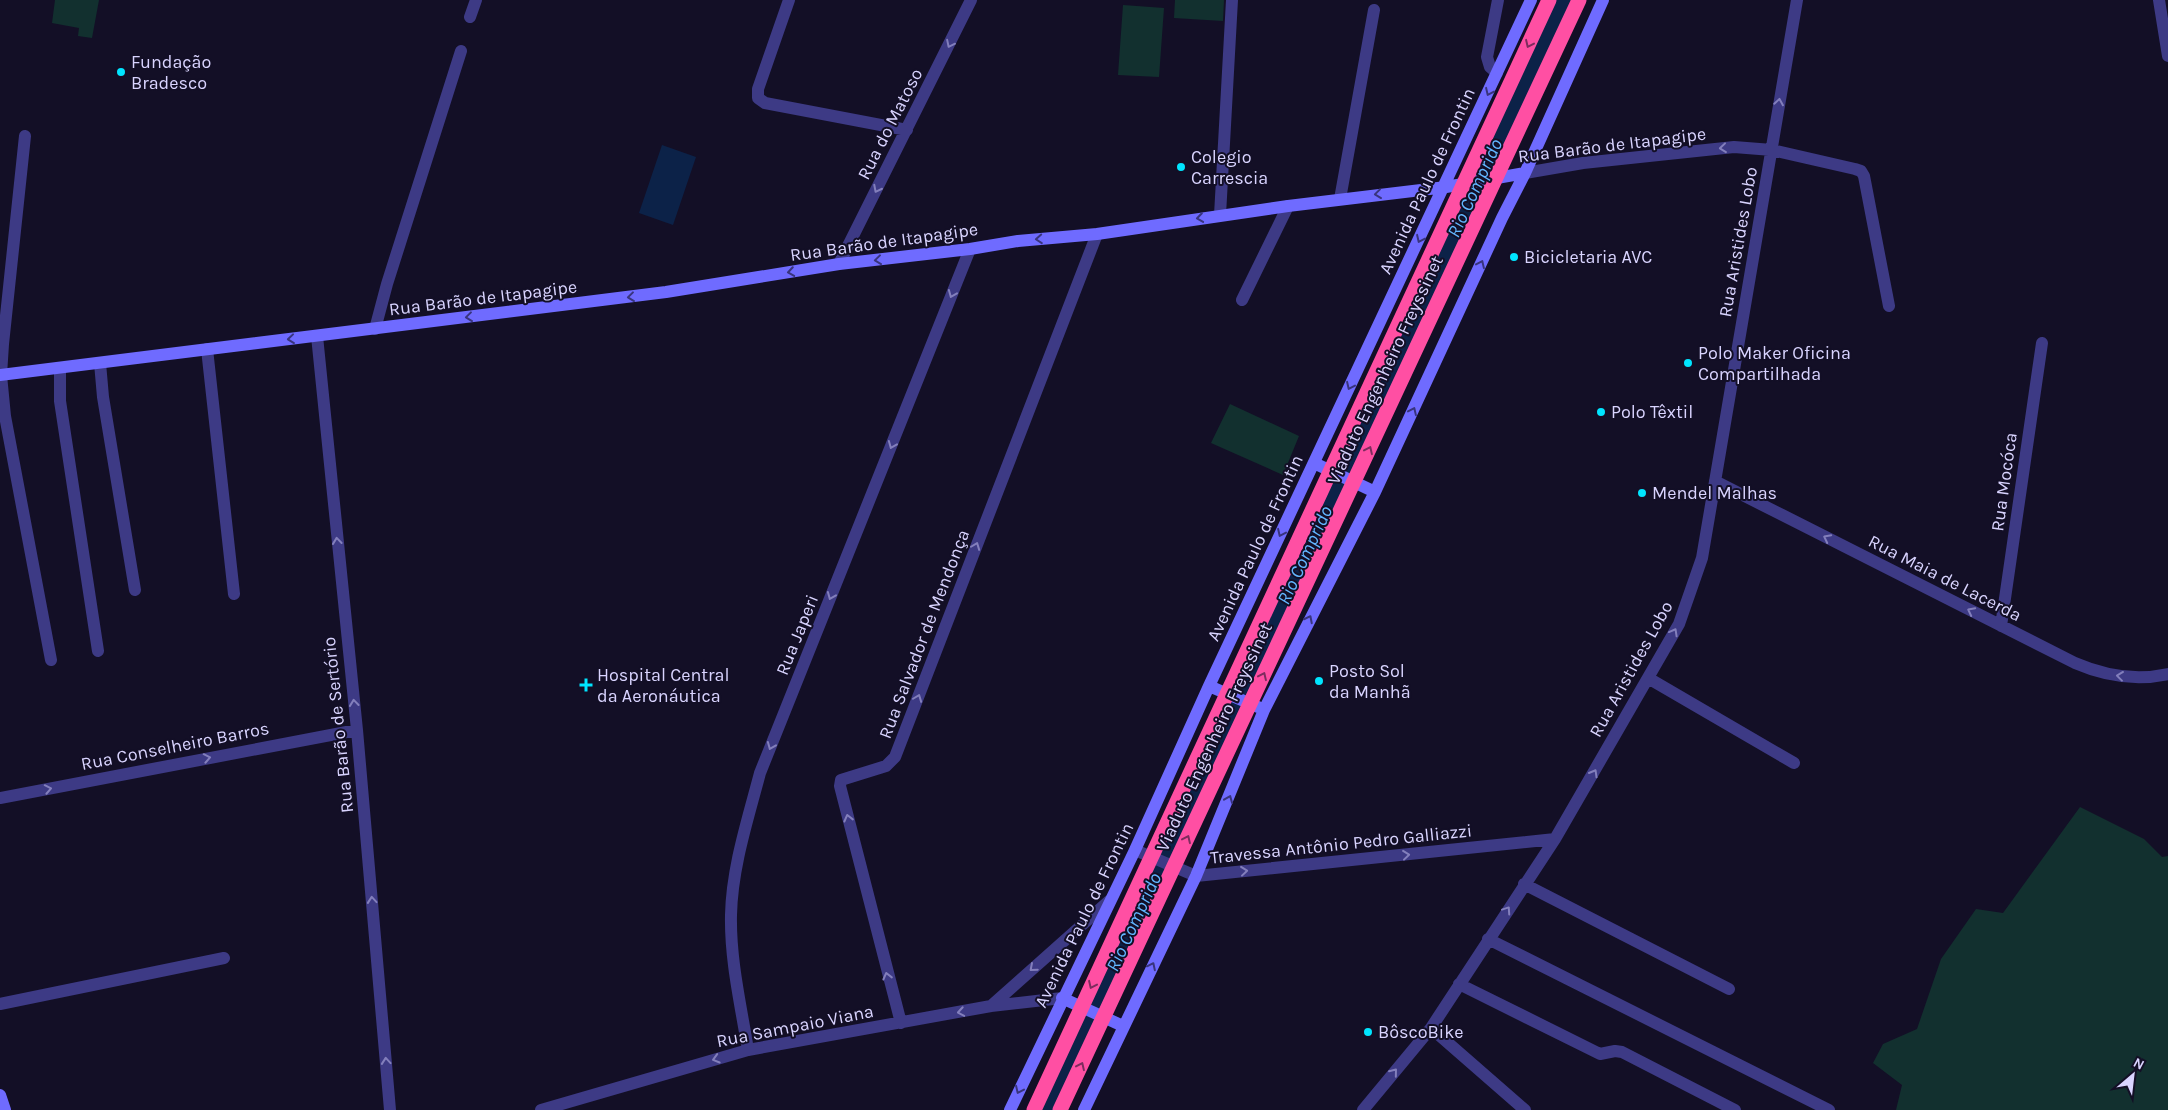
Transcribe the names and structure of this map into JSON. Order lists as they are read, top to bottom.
{
  "streets": {
    "highway": ["Viaduto Engenheiro Freyssinet"],
    "main road": ["Rua Barão de Itapagipe", "Avenida Paulo de Frontin"],
    "street": [
      "Rua do Matoso",
      "Rua Aristides Lobo",
      "Rua Mocóca",
      "Rua Maia de Lacerda",
      "Rua Salvador de Mendonça",
      "Rua Japeri",
      "Rua Barão de Sertório",
      "Rua Conselheiro Barros",
      "Travessa Antônio Pedro Galliazzi",
      "Rua Sampaio Viana"
    ]
  },
  "crossings": [
    ["Rua do Matoso", "Rua Barão de Itapagipe"],
    ["Rua Barão de Itapagipe", "Avenida Paulo de Frontin"],
    ["Rua Barão de Itapagipe", "Rua Aristides Lobo"],
    ["Rua Barão de Itapagipe", "Rua Salvador de Mendonça"],
    ["Rua Barão de Itapagipe", "Rua Japeri"],
    ["Rua Barão de Itapagipe", "Rua Barão de Sertório"],
    ["Avenida Paulo de Frontin", "Travessa Antônio Pedro Galliazzi"],
    ["Avenida Paulo de Frontin", "Rua Sampaio Viana"],
    ["Rua Aristides Lobo", "Rua Maia de Lacerda"],
    ["Rua Aristides Lobo", "Travessa Antônio Pedro Galliazzi"],
    ["Rua Mocóca", "Rua Maia de Lacerda"],
    ["Rua Salvador de Mendonça", "Rua Sampaio Viana"],
    ["Rua Japeri", "Rua Sampaio Viana"],
    ["Rua Barão de Sertório", "Rua Conselheiro Barros"]
  ],
  "one_way": [
    "Rua do Matoso",
    "Rua Barão de Itapagipe",
    "Rua Aristides Lobo",
    "Rua Maia de Lacerda",
    "Rua Salvador de Mendonça",
    "Rua Japeri",
    "Rua Conselheiro Barros",
    "Travessa Antônio Pedro Galliazzi",
    "Rua Sampaio Viana"
  ],
  "water": ["Rio Comprido"],
  "places": {
    "other": [
      "Fundação Bradesco",
      "Colegio Carrescia",
      "Bicicletaria AVC",
      "Polo Maker Oficina Compartilhada",
      "Polo Têxtil",
      "Mendel Malhas",
      "Posto Sol da Manhã",
      "BôscoBike"
    ],
    "health": ["Hospital Central da Aeronáutica"]
  },
  "north": "top right"
}
